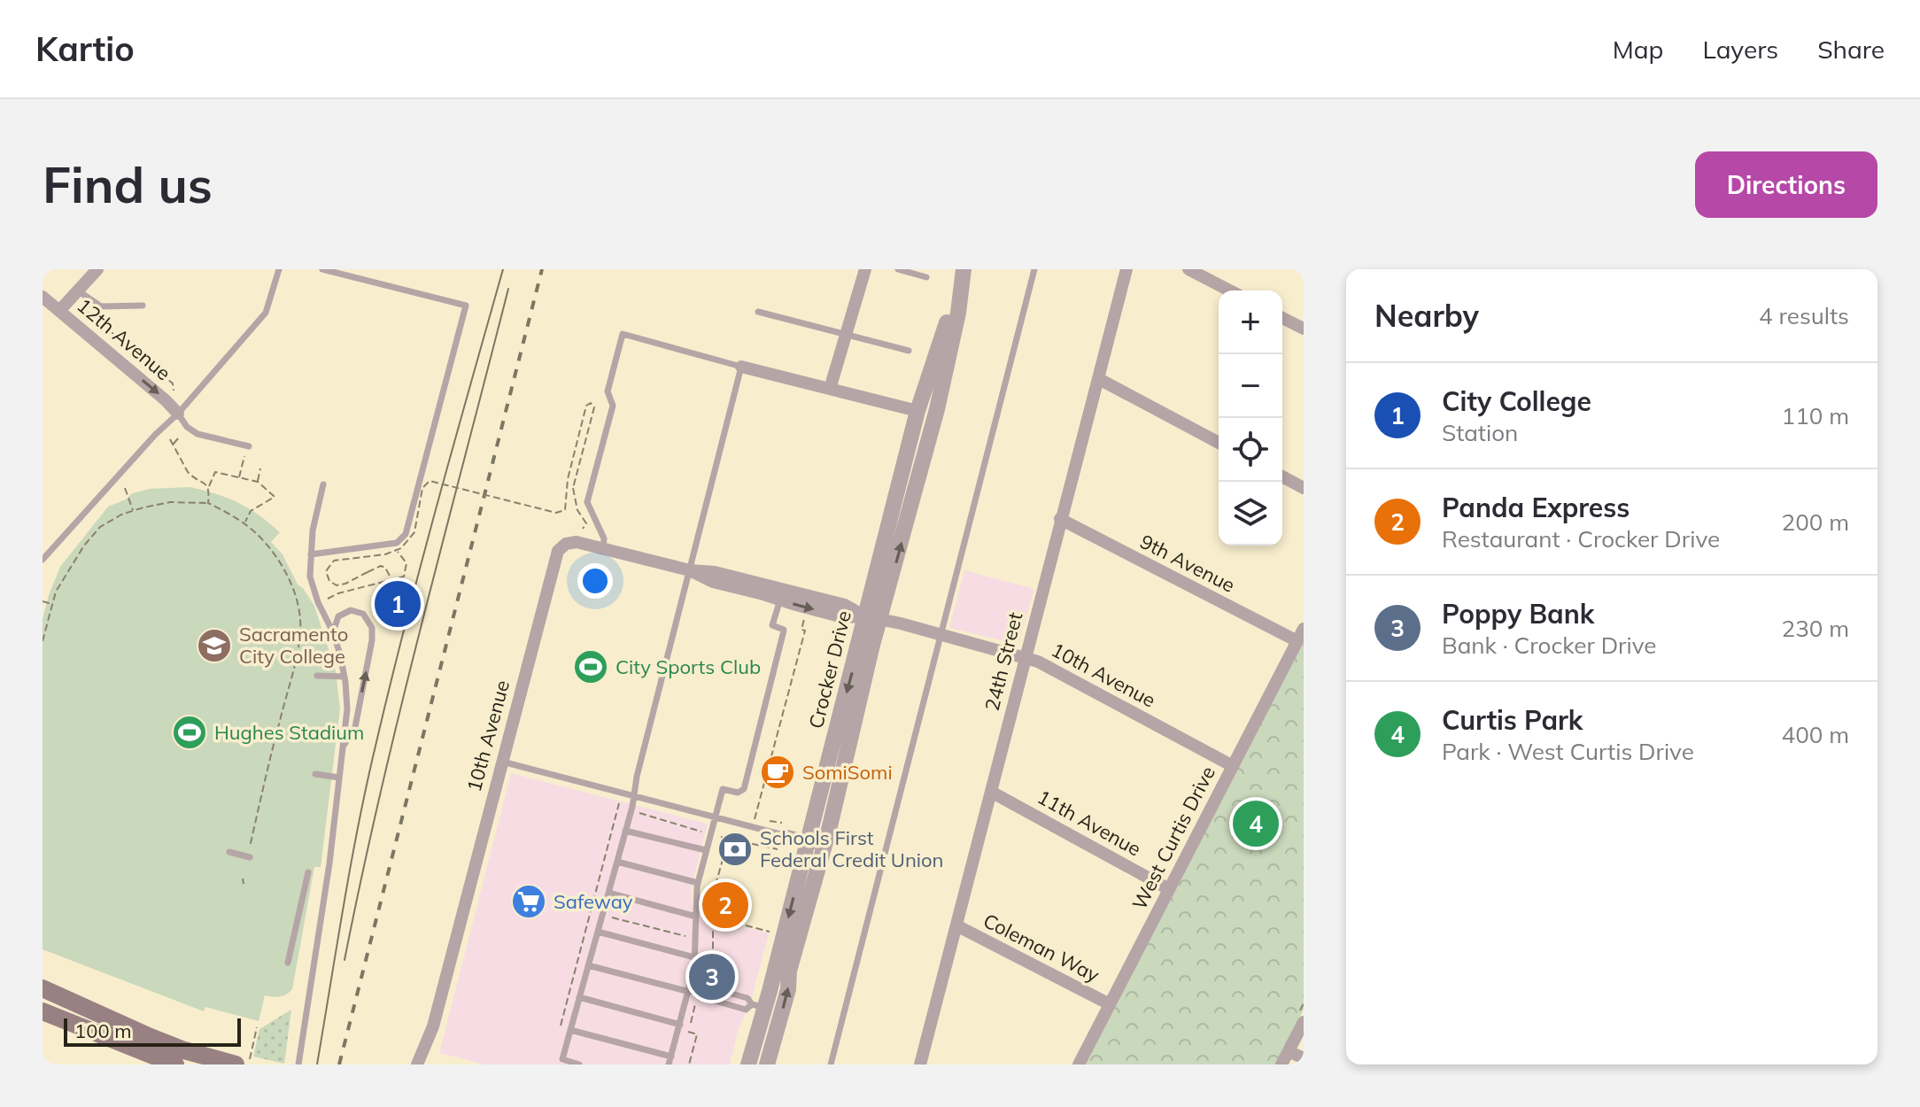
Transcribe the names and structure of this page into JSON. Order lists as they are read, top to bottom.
{
  "streets": {
    "street": [
      "12th Avenue",
      "9th Avenue",
      "24th Street",
      "Crocker Drive",
      "10th Avenue",
      "11th Avenue",
      "West Curtis Drive",
      "Coleman Way"
    ]
  },
  "crossings": [
    ["9th Avenue", "24th Street"],
    ["9th Avenue", "West Curtis Drive"],
    ["24th Street", "10th Avenue"],
    ["24th Street", "11th Avenue"],
    ["24th Street", "Coleman Way"],
    ["Crocker Drive", "10th Avenue"],
    ["10th Avenue", "West Curtis Drive"],
    ["11th Avenue", "West Curtis Drive"],
    ["West Curtis Drive", "Coleman Way"]
  ],
  "one_way": ["12th Avenue"],
  "places": {
    "school or university": ["Sacramento City College"],
    "sports": ["City Sports Club", "Hughes Stadium"],
    "cafe": ["SomiSomi"],
    "bank": ["Schools First Federal Credit Union"],
    "supermarket": ["Safeway"]
  },
  "scale_bar": "100 m",
  "page": {
    "header": "Kartio",
    "nav": ["Map", "Layers", "Share"],
    "buttons": "Directions",
    "title": "Find us",
    "heading": ["Nearby", "4 results"],
    "map_buttons": ["+", "−"],
    "list": [
      {
        "mark": "1",
        "name": "City College",
        "note": "Station",
        "value": "110 m"
      },
      {
        "mark": "2",
        "name": "Panda Express",
        "note": "Restaurant · Crocker Drive",
        "value": "200 m"
      },
      {
        "mark": "3",
        "name": "Poppy Bank",
        "note": "Bank · Crocker Drive",
        "value": "230 m"
      },
      {
        "mark": "4",
        "name": "Curtis Park",
        "note": "Park · West Curtis Drive",
        "value": "400 m"
      }
    ],
    "pins": [
      "1",
      "4",
      "2",
      "3"
    ],
    "scale": "100 m"
  }
}
